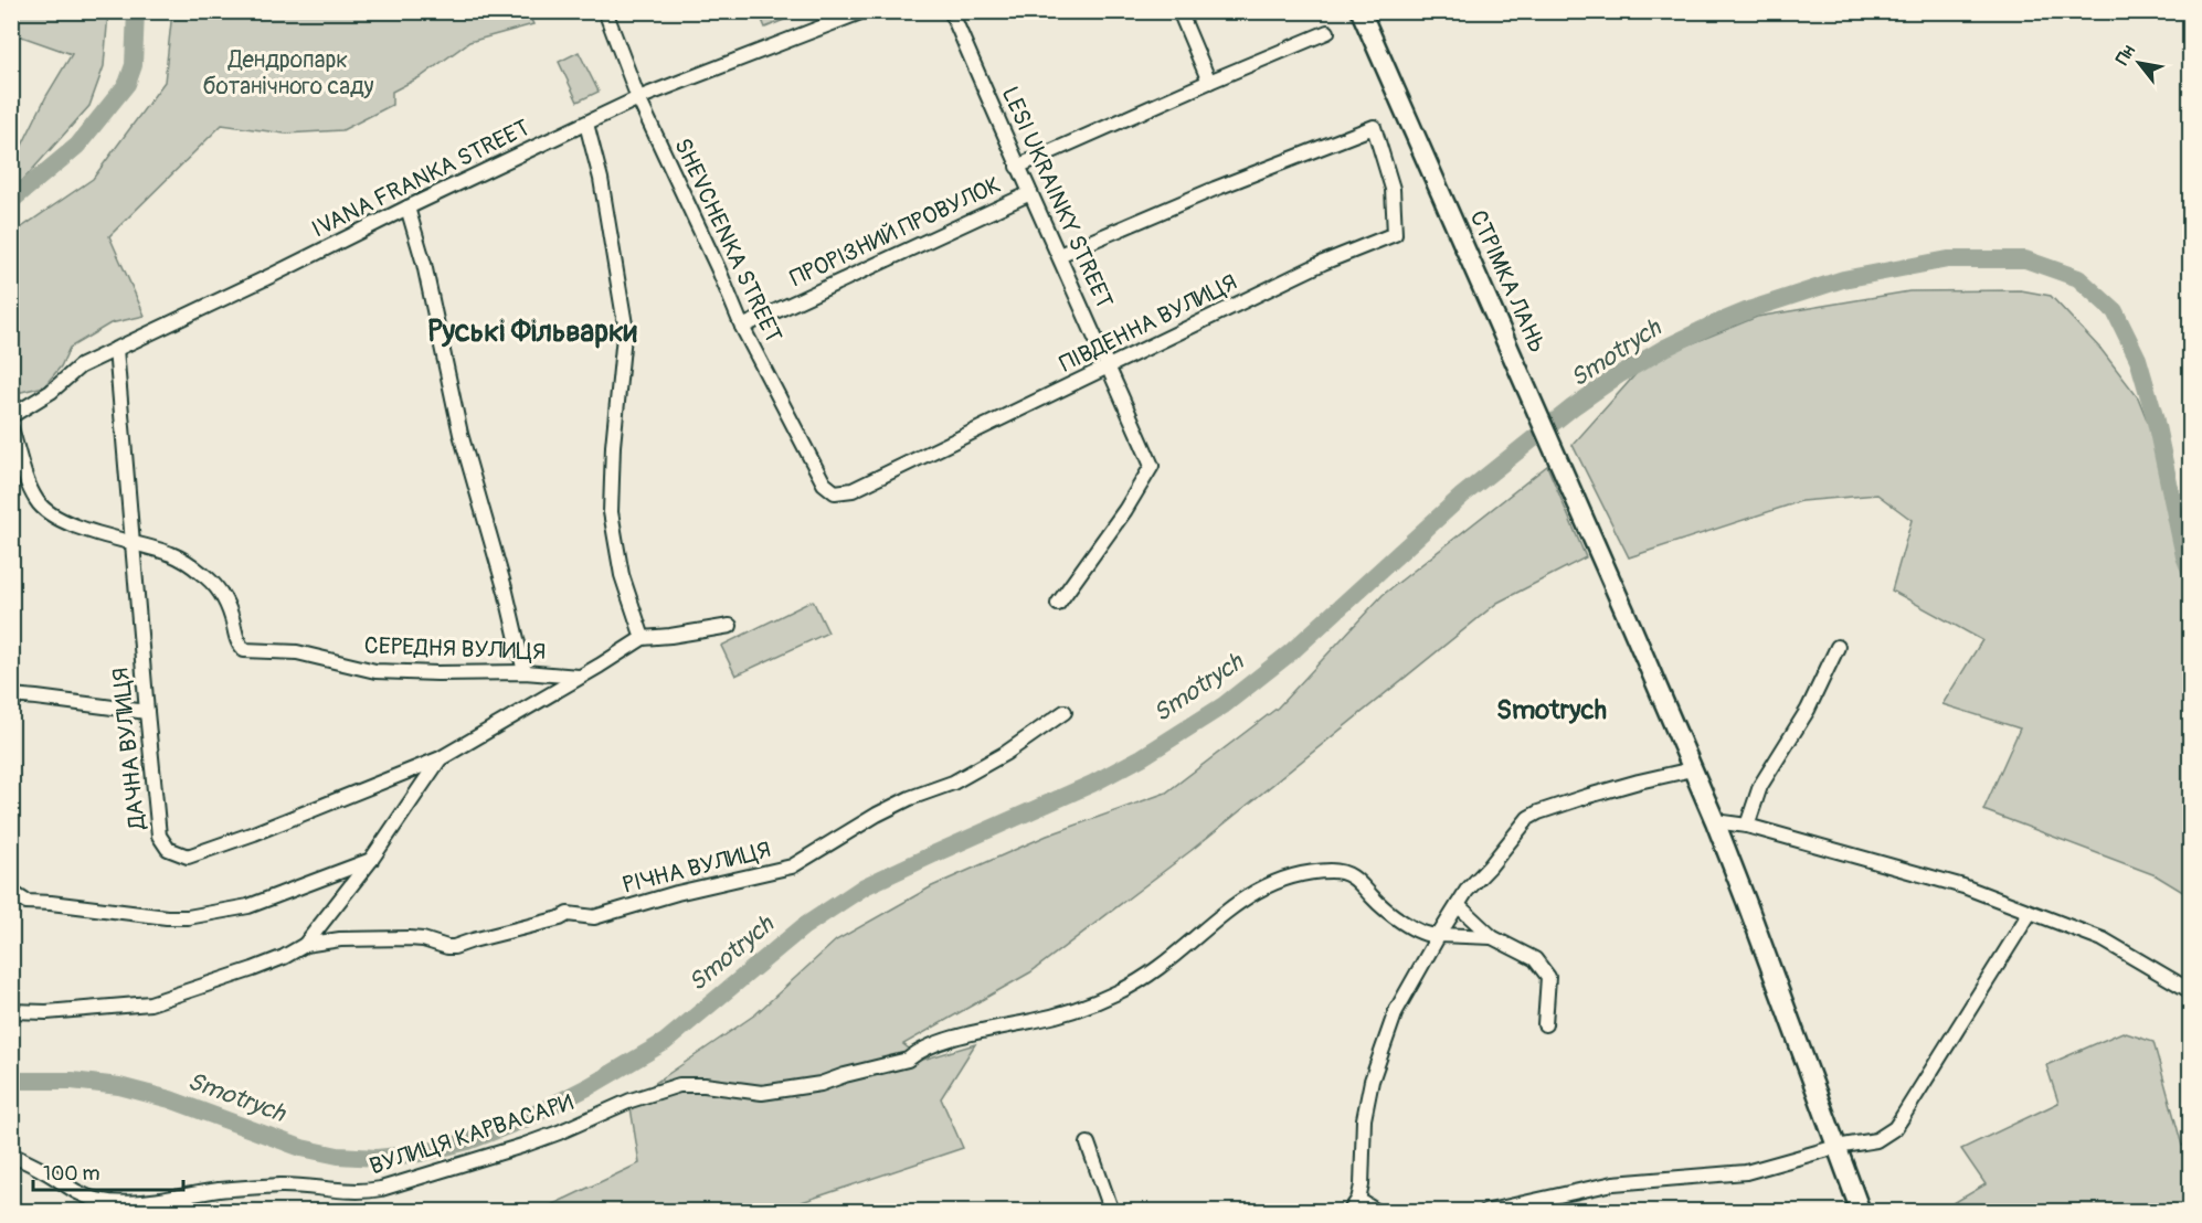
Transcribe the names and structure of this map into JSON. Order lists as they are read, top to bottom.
{
  "streets": {
    "main road": ["СТРІМКА ЛАНЬ"],
    "street": [
      "IVANA FRANKA STREET",
      "LESI UKRAINKY STREET",
      "ПРОРІЗНИЙ ПРОВУЛОК",
      "SHEVCHENKA STREET",
      "ПІВДЕННА ВУЛИЦЯ",
      "СЕРЕДНЯ ВУЛИЦЯ",
      "ДАЧНА ВУЛИЦЯ",
      "РІЧНА ВУЛИЦЯ",
      "ВУЛИЦЯ КАРВАСАРИ"
    ]
  },
  "crossings": [
    ["IVANA FRANKA STREET", "SHEVCHENKA STREET"],
    ["IVANA FRANKA STREET", "ДАЧНА ВУЛИЦЯ"],
    ["LESI UKRAINKY STREET", "ПРОРІЗНИЙ ПРОВУЛОК"],
    ["LESI UKRAINKY STREET", "ПІВДЕННА ВУЛИЦЯ"],
    ["ПРОРІЗНИЙ ПРОВУЛОК", "SHEVCHENKA STREET"],
    ["SHEVCHENKA STREET", "ПІВДЕННА ВУЛИЦЯ"],
    ["СЕРЕДНЯ ВУЛИЦЯ", "ДАЧНА ВУЛИЦЯ"],
    ["СЕРЕДНЯ ВУЛИЦЯ", "РІЧНА ВУЛИЦЯ"],
    ["ДАЧНА ВУЛИЦЯ", "РІЧНА ВУЛИЦЯ"]
  ],
  "districts": ["Руські Фільварки", "Smotrych"],
  "water": ["Smotrych"],
  "parks": ["Дендропарк ботанічного саду"],
  "scale_bar": "100 m",
  "north": "top left"
}
